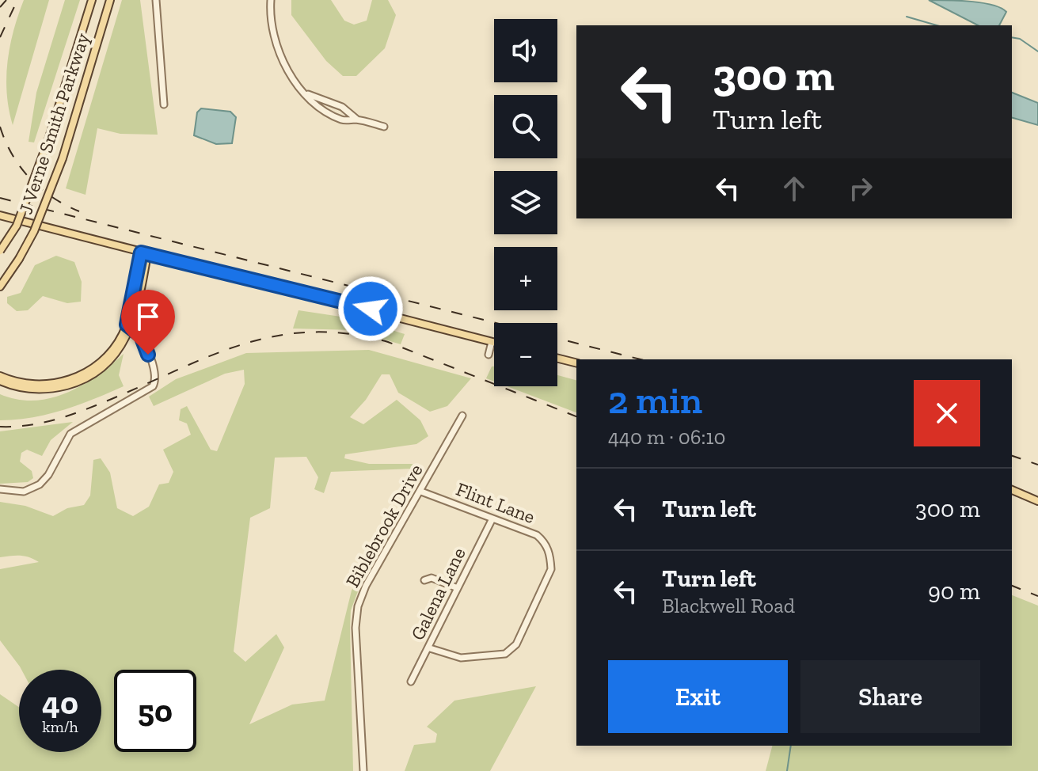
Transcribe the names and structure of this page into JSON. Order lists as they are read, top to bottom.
{
  "streets": {
    "main road": ["J Verne Smith Parkway"],
    "street": ["Flint Lane", "Biblebrook Drive", "Galena Lane"]
  },
  "crossings": [
    ["Flint Lane", "Biblebrook Drive"],
    ["Flint Lane", "Galena Lane"]
  ],
  "page": {
    "map_buttons": ["+", "−"],
    "turn": ["300 m", "Turn left"],
    "heading": ["2 min", "440 m · 06:10"],
    "list": [
      {
        "name": "Turn left",
        "value": "300 m"
      },
      {
        "name": "Turn left",
        "note": "Blackwell Road",
        "value": "90 m"
      }
    ],
    "buttons": ["Exit", "Share"],
    "speed": "40 km/h",
    "limit": "50"
  }
}
